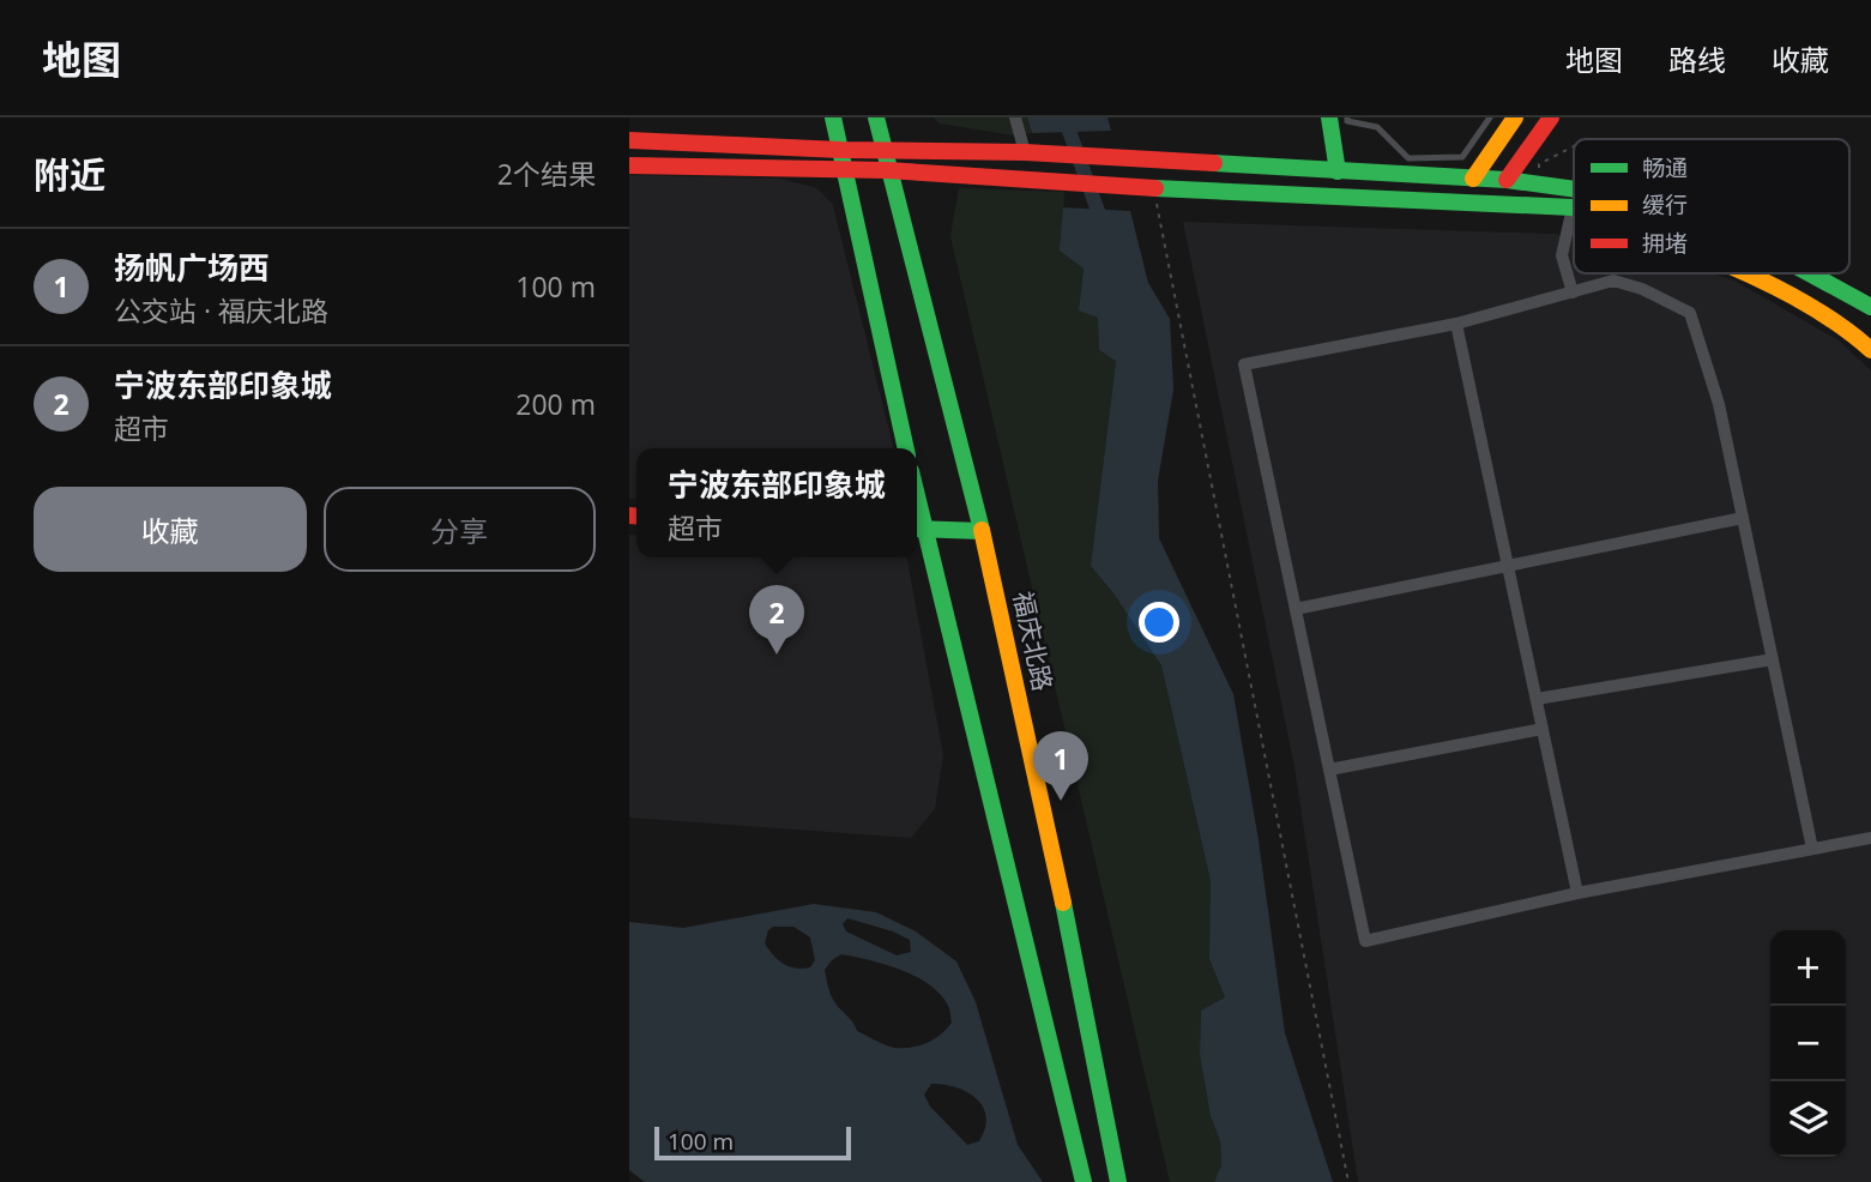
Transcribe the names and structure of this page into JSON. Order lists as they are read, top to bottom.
{
  "streets": {
    "main road": ["福庆北路"]
  },
  "legend": ["畅通", "缓行", "拥堵"],
  "scale_bar": "100 m",
  "page": {
    "header": "地图",
    "nav": ["地图", "路线", "收藏"],
    "heading": ["附近", "2个结果"],
    "list": [
      {
        "mark": "1",
        "name": "扬帆广场西",
        "note": "公交站 · 福庆北路",
        "value": "100 m"
      },
      {
        "mark": "2",
        "name": "宁波东部印象城",
        "note": "超市",
        "value": "200 m"
      }
    ],
    "popup": ["宁波东部印象城", "超市"],
    "buttons": ["收藏", "分享"],
    "pins": ["2", "1"],
    "map_buttons": ["+", "−"],
    "scale": "100 m"
  }
}
